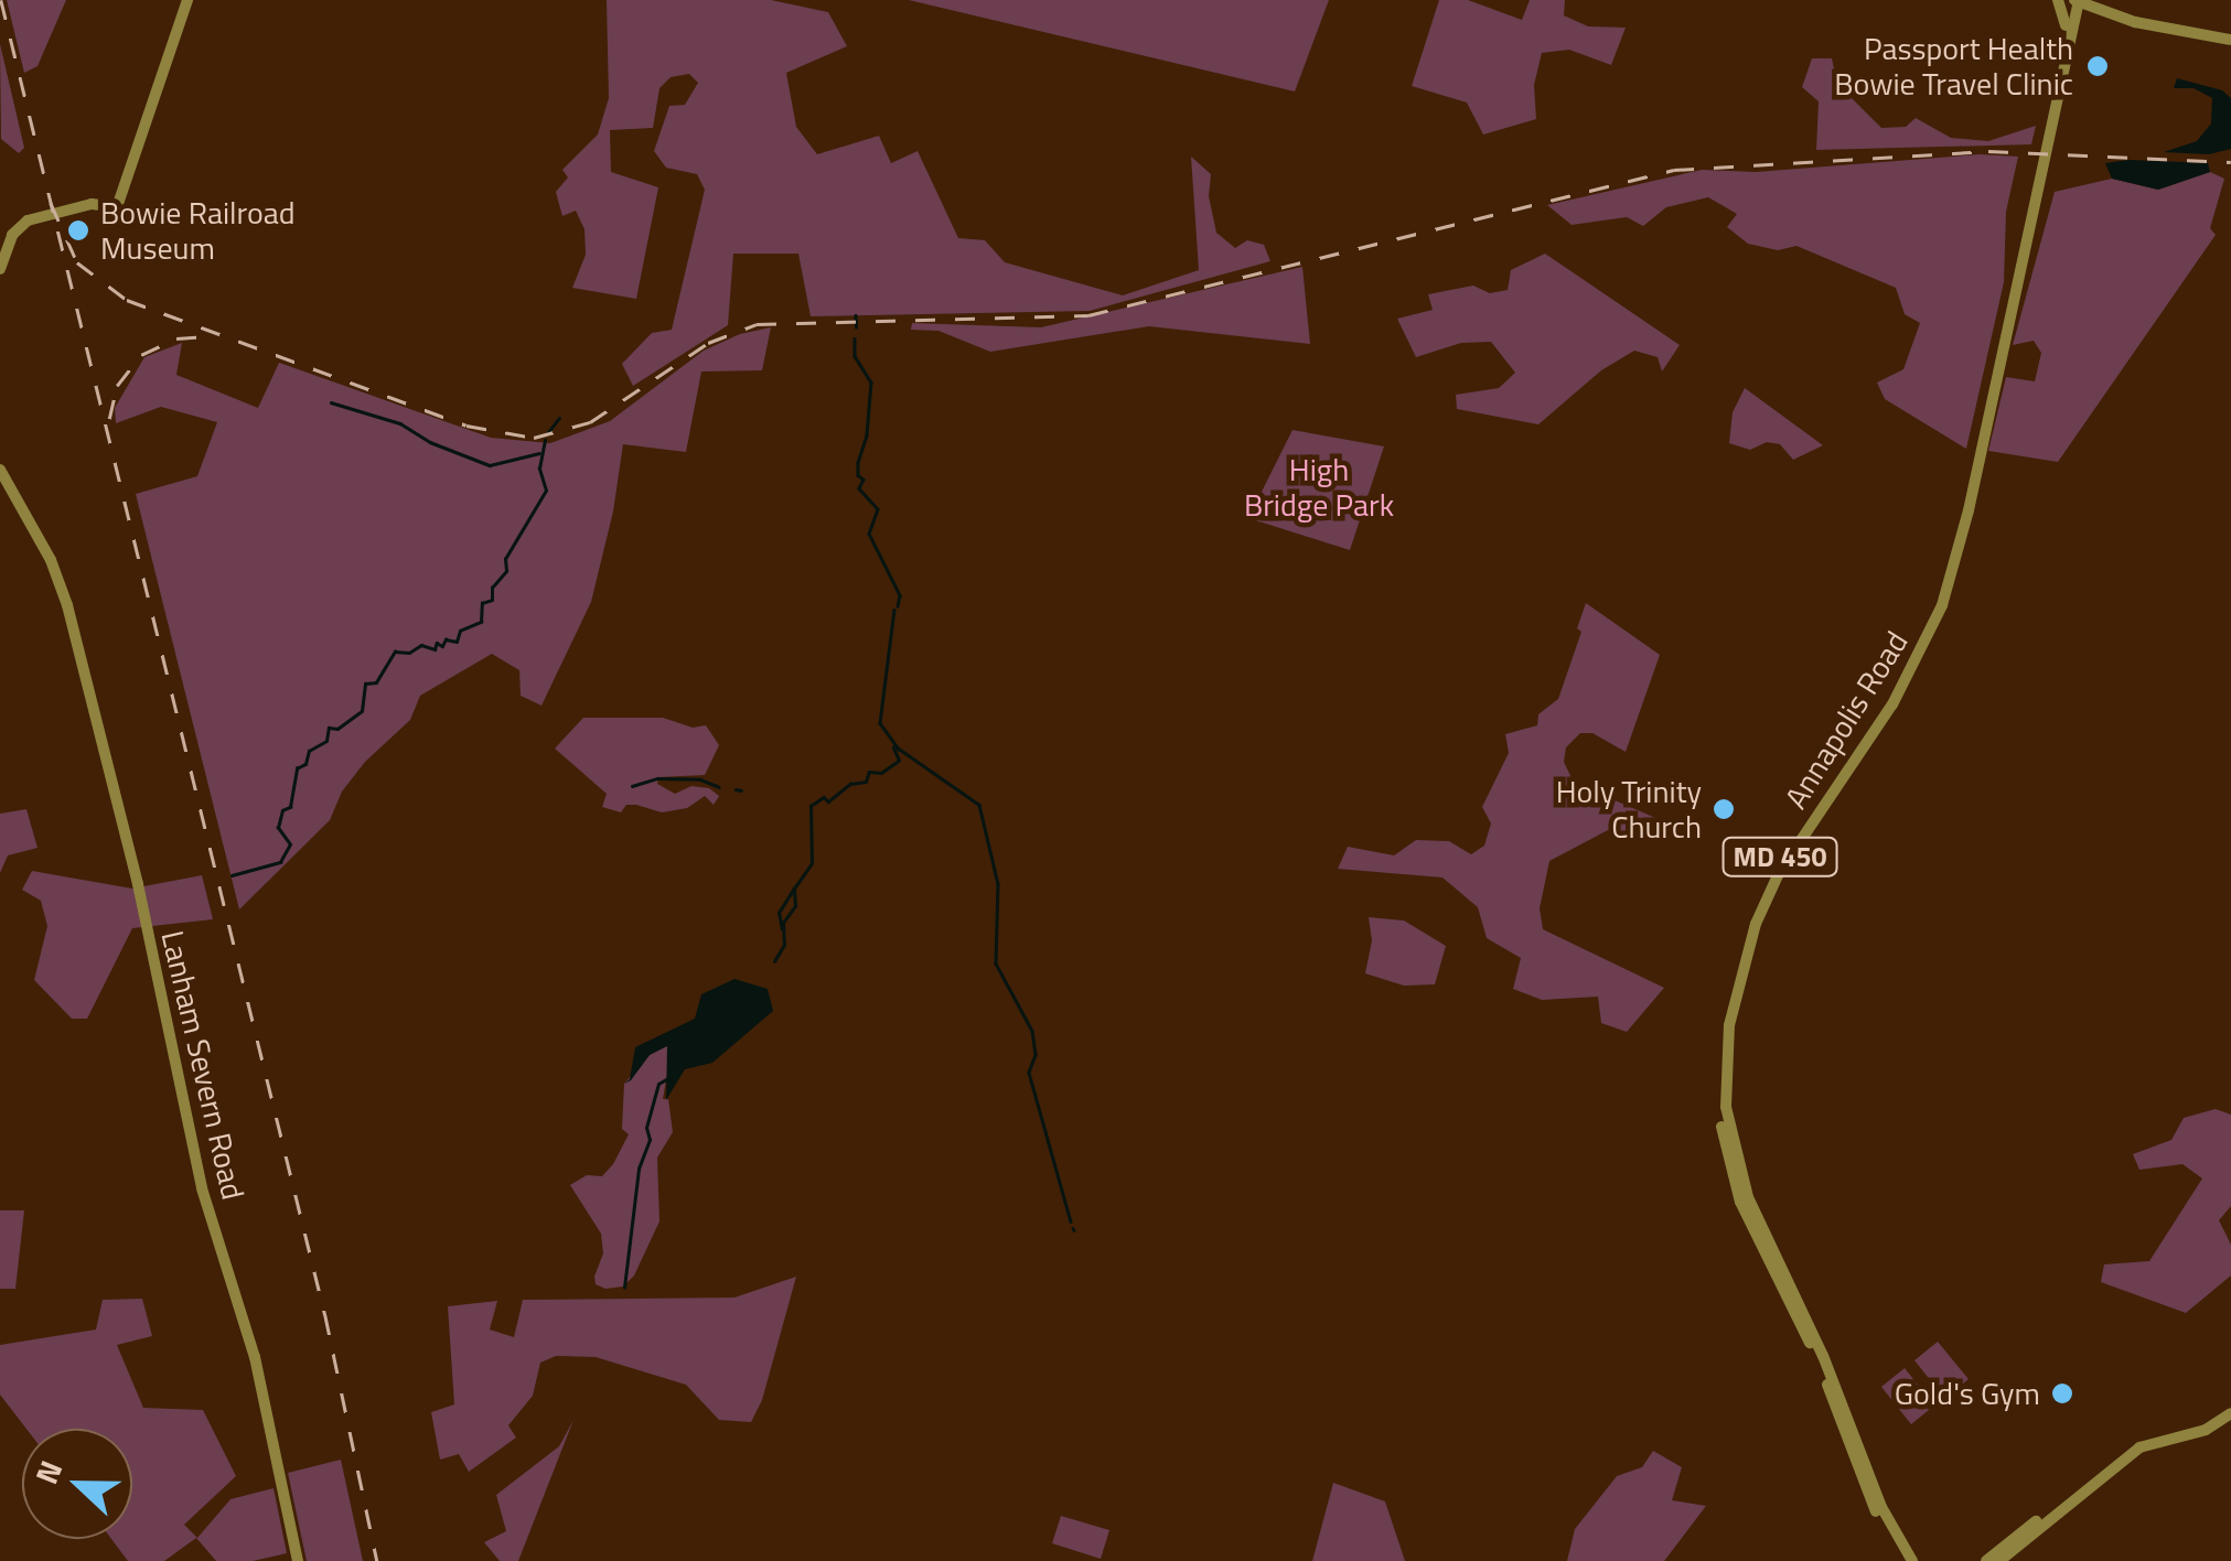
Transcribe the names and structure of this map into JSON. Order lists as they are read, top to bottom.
{
  "streets": {
    "main road": ["Annapolis Road", "MD 450", "Lanham Severn Road"]
  },
  "parks": ["High Bridge Park"],
  "places": [
    "Passport Health Bowie Travel Clinic",
    "Bowie Railroad Museum",
    "Holy Trinity Church",
    "Gold's Gym"
  ],
  "north": "left"
}
